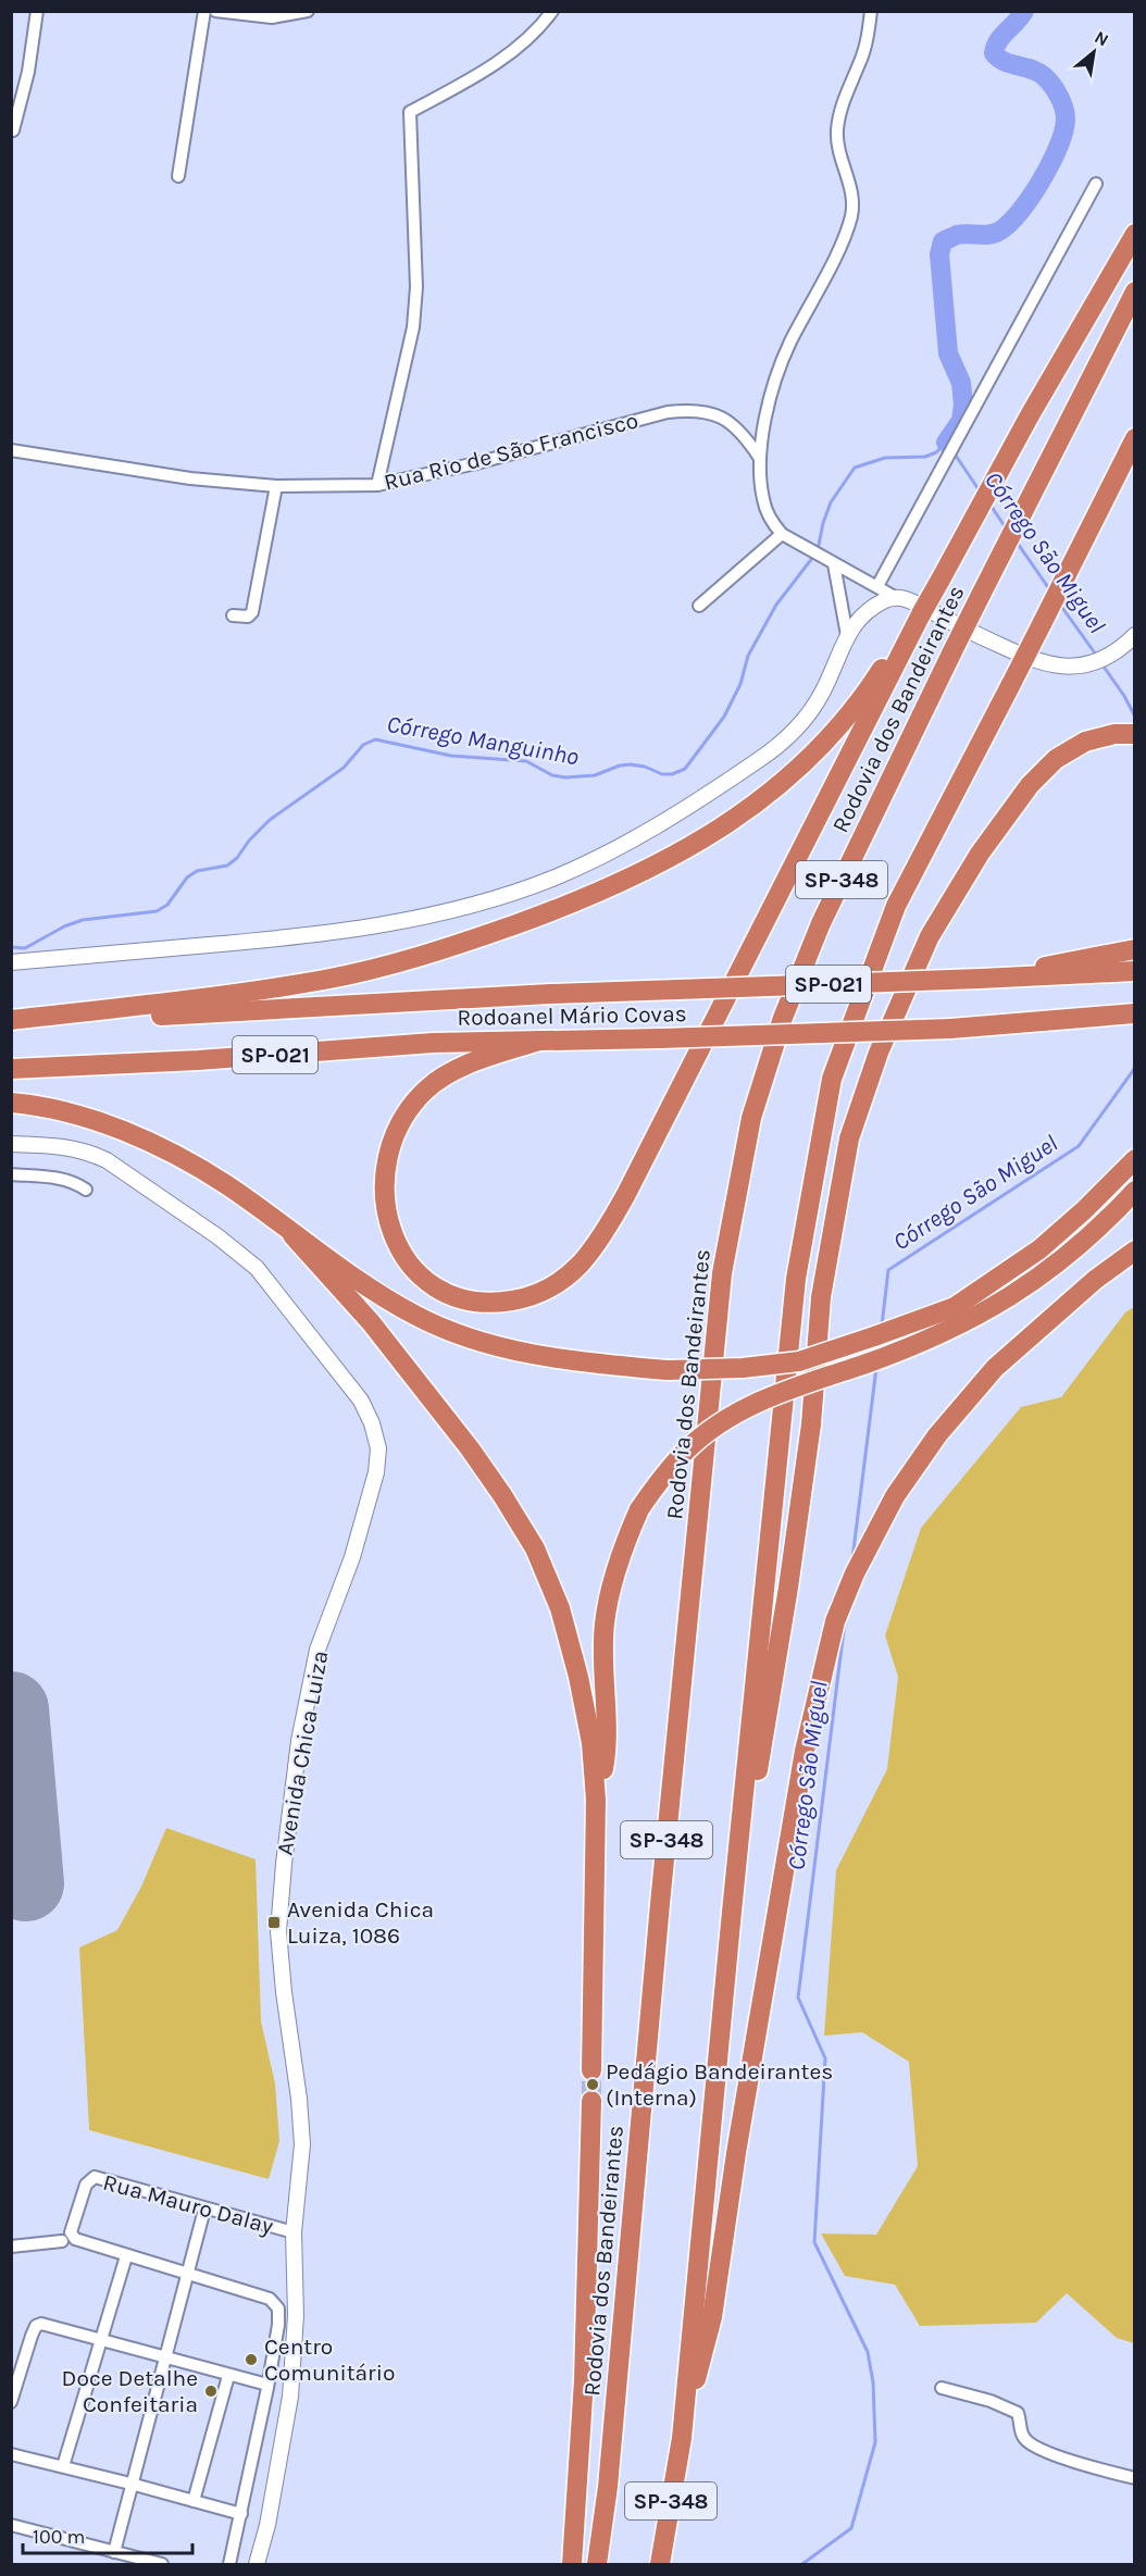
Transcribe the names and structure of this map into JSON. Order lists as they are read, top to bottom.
{
  "streets": {
    "highway": [
      "Rodovia dos Bandeirantes",
      "SP-348",
      "SP-021",
      "Rodoanel Mário Covas"
    ],
    "main road": ["Avenida Chica Luiza"],
    "street": ["Rua Rio de São Francisco", "Rua Mauro Dalay"]
  },
  "crossings": [
    ["Avenida Chica Luiza", "Rua Mauro Dalay"]
  ],
  "water": ["Córrego São Miguel", "Córrego Manguinho"],
  "places": {
    "transit": ["Avenida Chica Luiza, 1086"],
    "other": ["Pedágio Bandeirantes (Interna)", "Centro Comunitário", "Doce Detalhe Confeitaria"]
  },
  "scale_bar": "100 m",
  "north": "top right"
}
